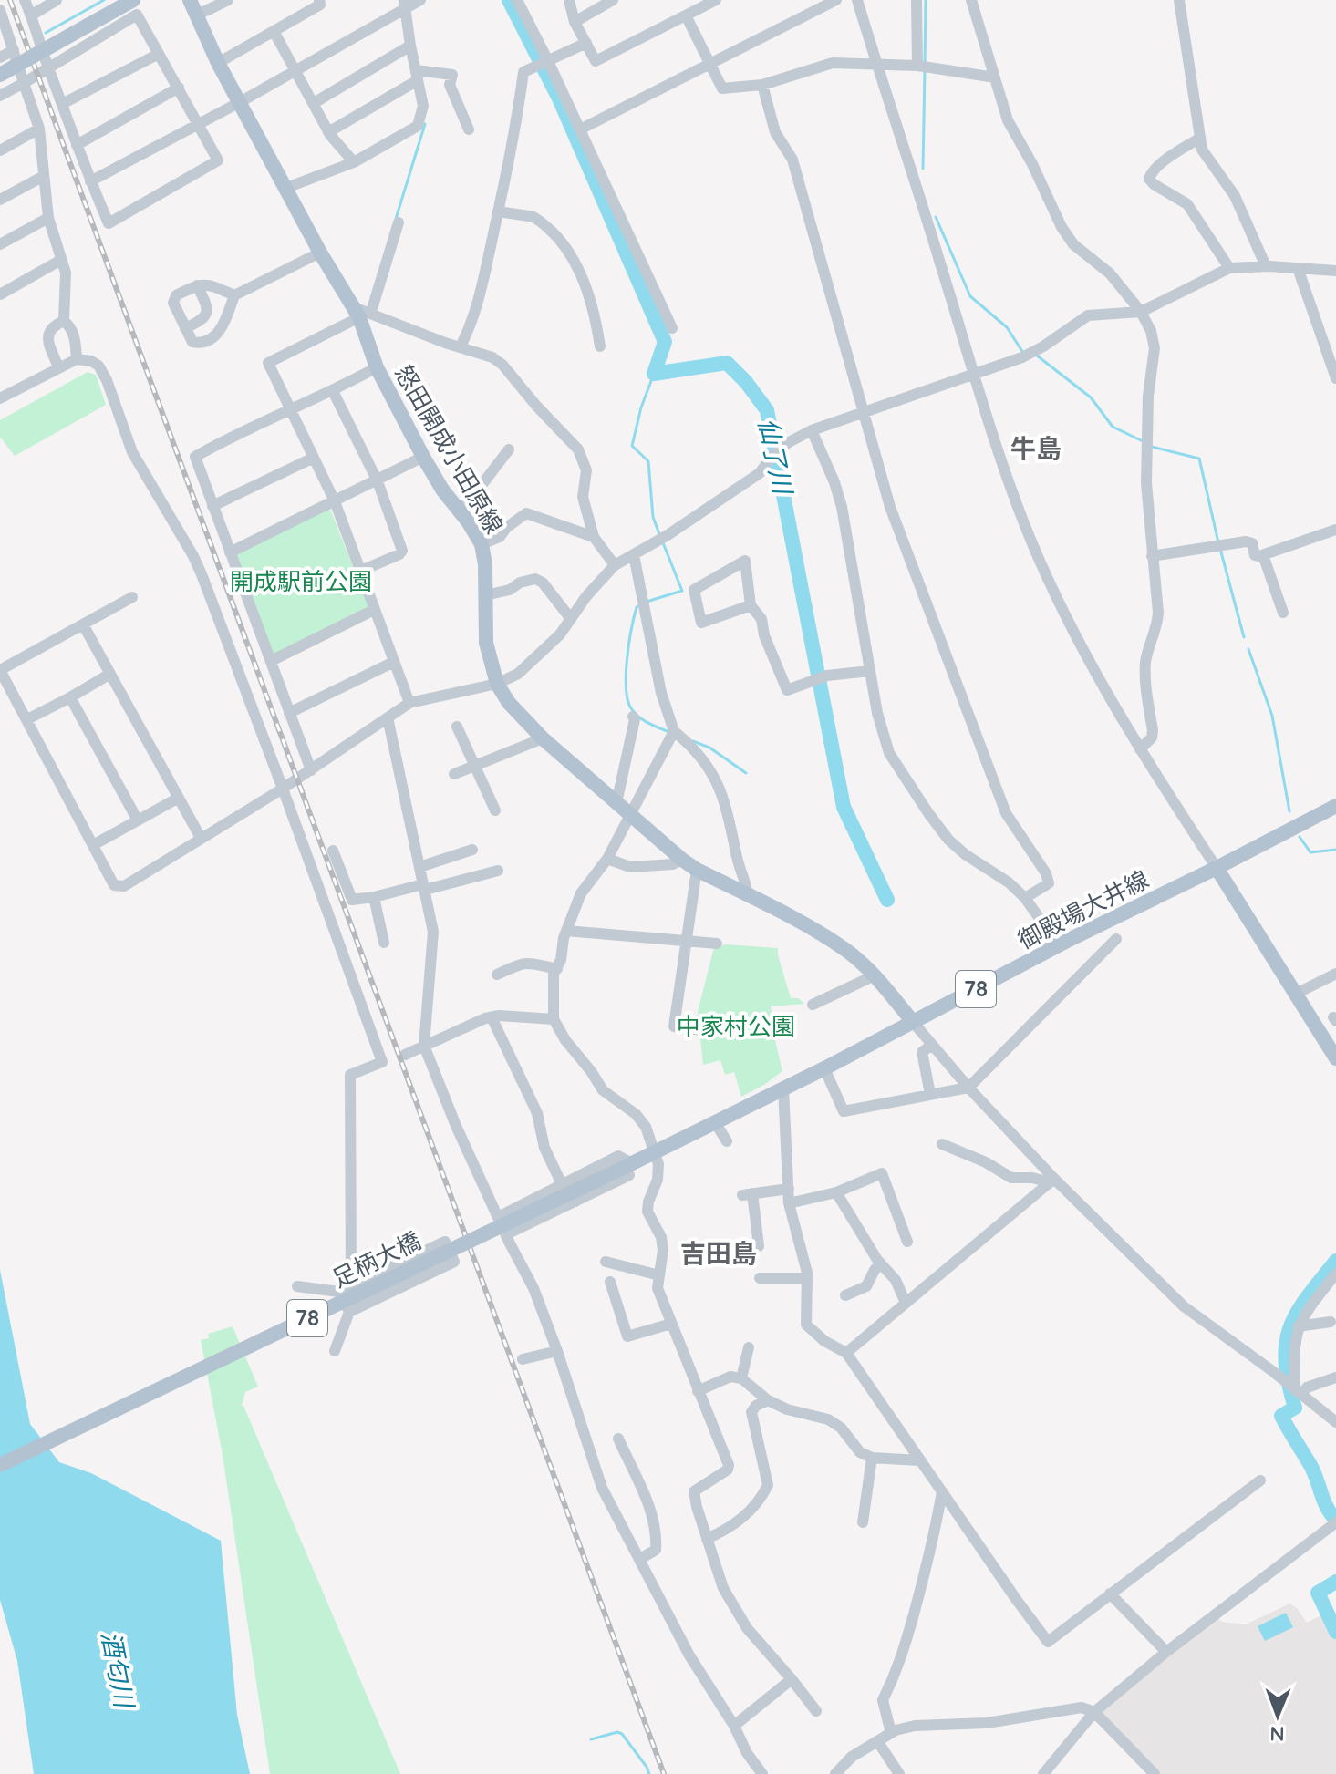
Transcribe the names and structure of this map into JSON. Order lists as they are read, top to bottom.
{
  "streets": {
    "main road": [
      "怒田開成小田原線",
      "御殿場大井線",
      "78",
      "足柄大橋"
    ]
  },
  "crossings": [
    ["怒田開成小田原線", "御殿場大井線"],
    ["御殿場大井線", "足柄大橋"]
  ],
  "districts": ["牛島", "吉田島"],
  "water": ["仙了川", "酒匂川"],
  "parks": ["開成駅前公園", "中家村公園"],
  "north": "bottom"
}
